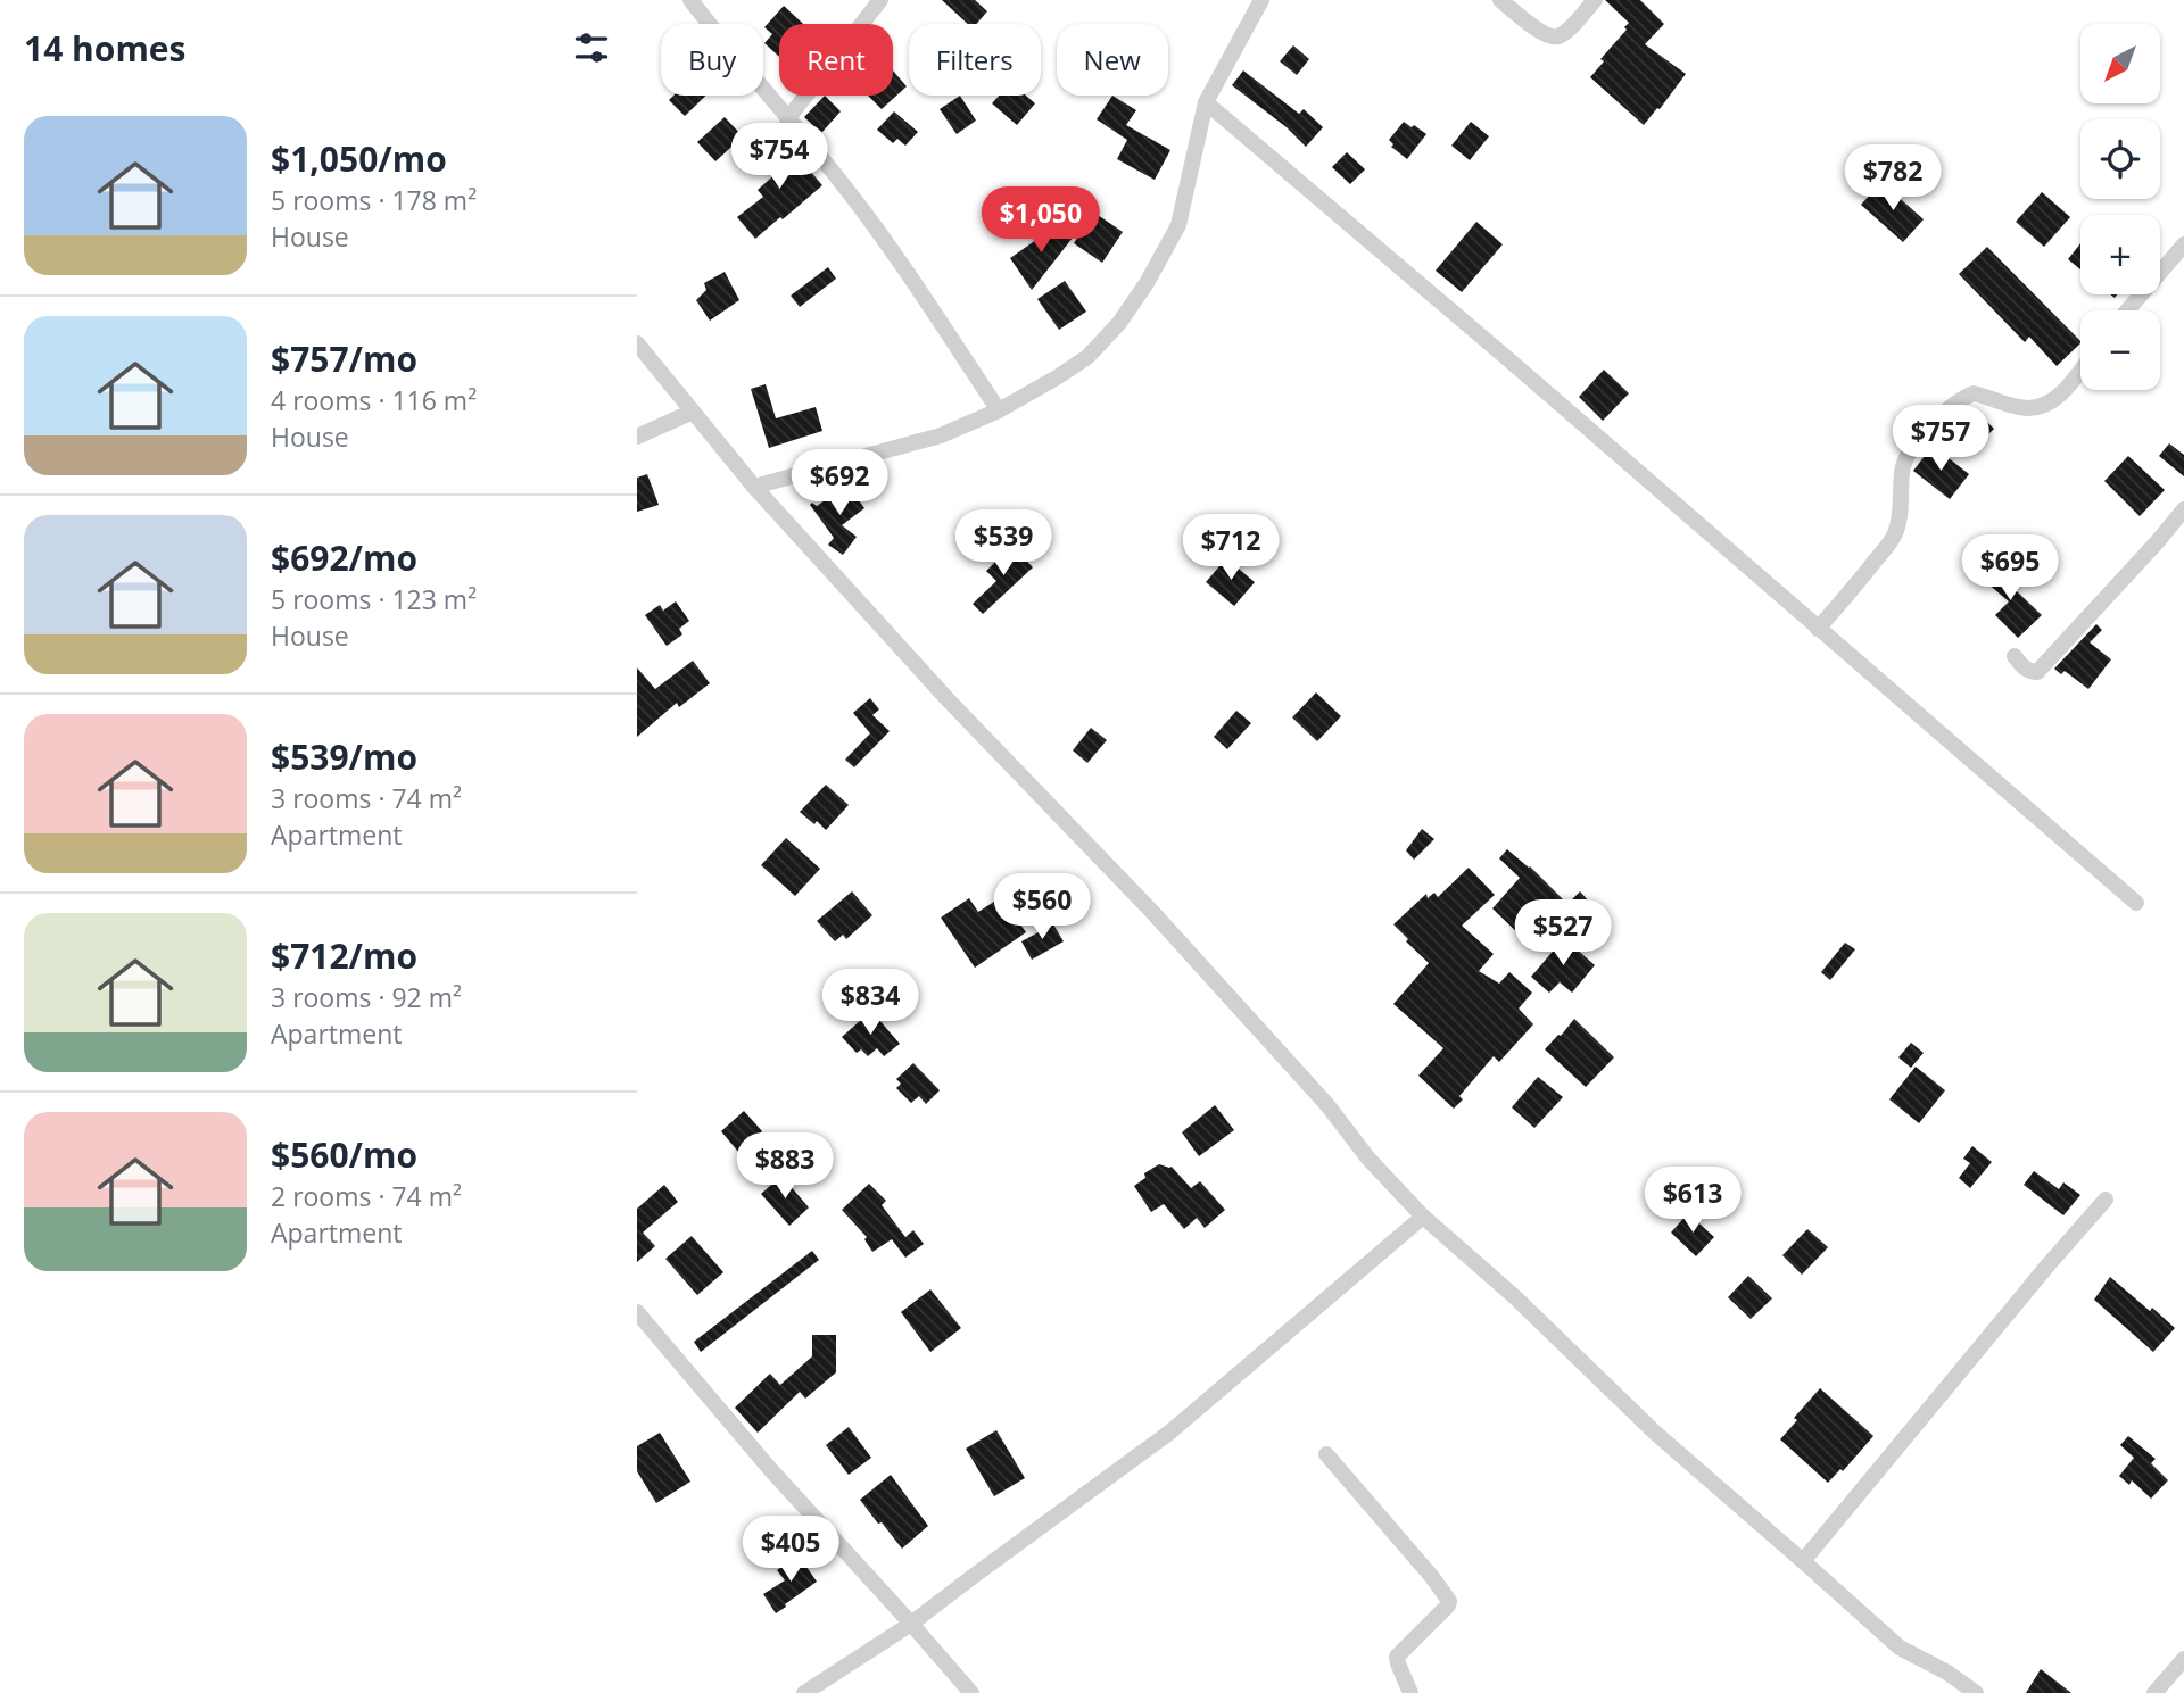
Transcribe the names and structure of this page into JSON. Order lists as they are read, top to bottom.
{
  "north": "bottom left",
  "page": {
    "heading": "14 homes",
    "map_buttons": ["+", "−"],
    "chip": [
      "Buy",
      "Rent",
      "Filters",
      "New"
    ],
    "list": [
      {
        "name": "$1,050/mo",
        "note": "5 rooms · 178 m² · House"
      },
      {
        "name": "$757/mo",
        "note": "4 rooms · 116 m² · House"
      },
      {
        "name": "$692/mo",
        "note": "5 rooms · 123 m² · House"
      },
      {
        "name": "$539/mo",
        "note": "3 rooms · 74 m² · Apartment"
      },
      {
        "name": "$712/mo",
        "note": "3 rooms · 92 m² · Apartment"
      },
      {
        "name": "$560/mo",
        "note": "2 rooms · 74 m² · Apartment"
      }
    ],
    "price": [
      "$754",
      "$782",
      "$1,050",
      "$757",
      "$692",
      "$539",
      "$712",
      "$695",
      "$560",
      "$527",
      "$834",
      "$883",
      "$613",
      "$405"
    ]
  }
}
